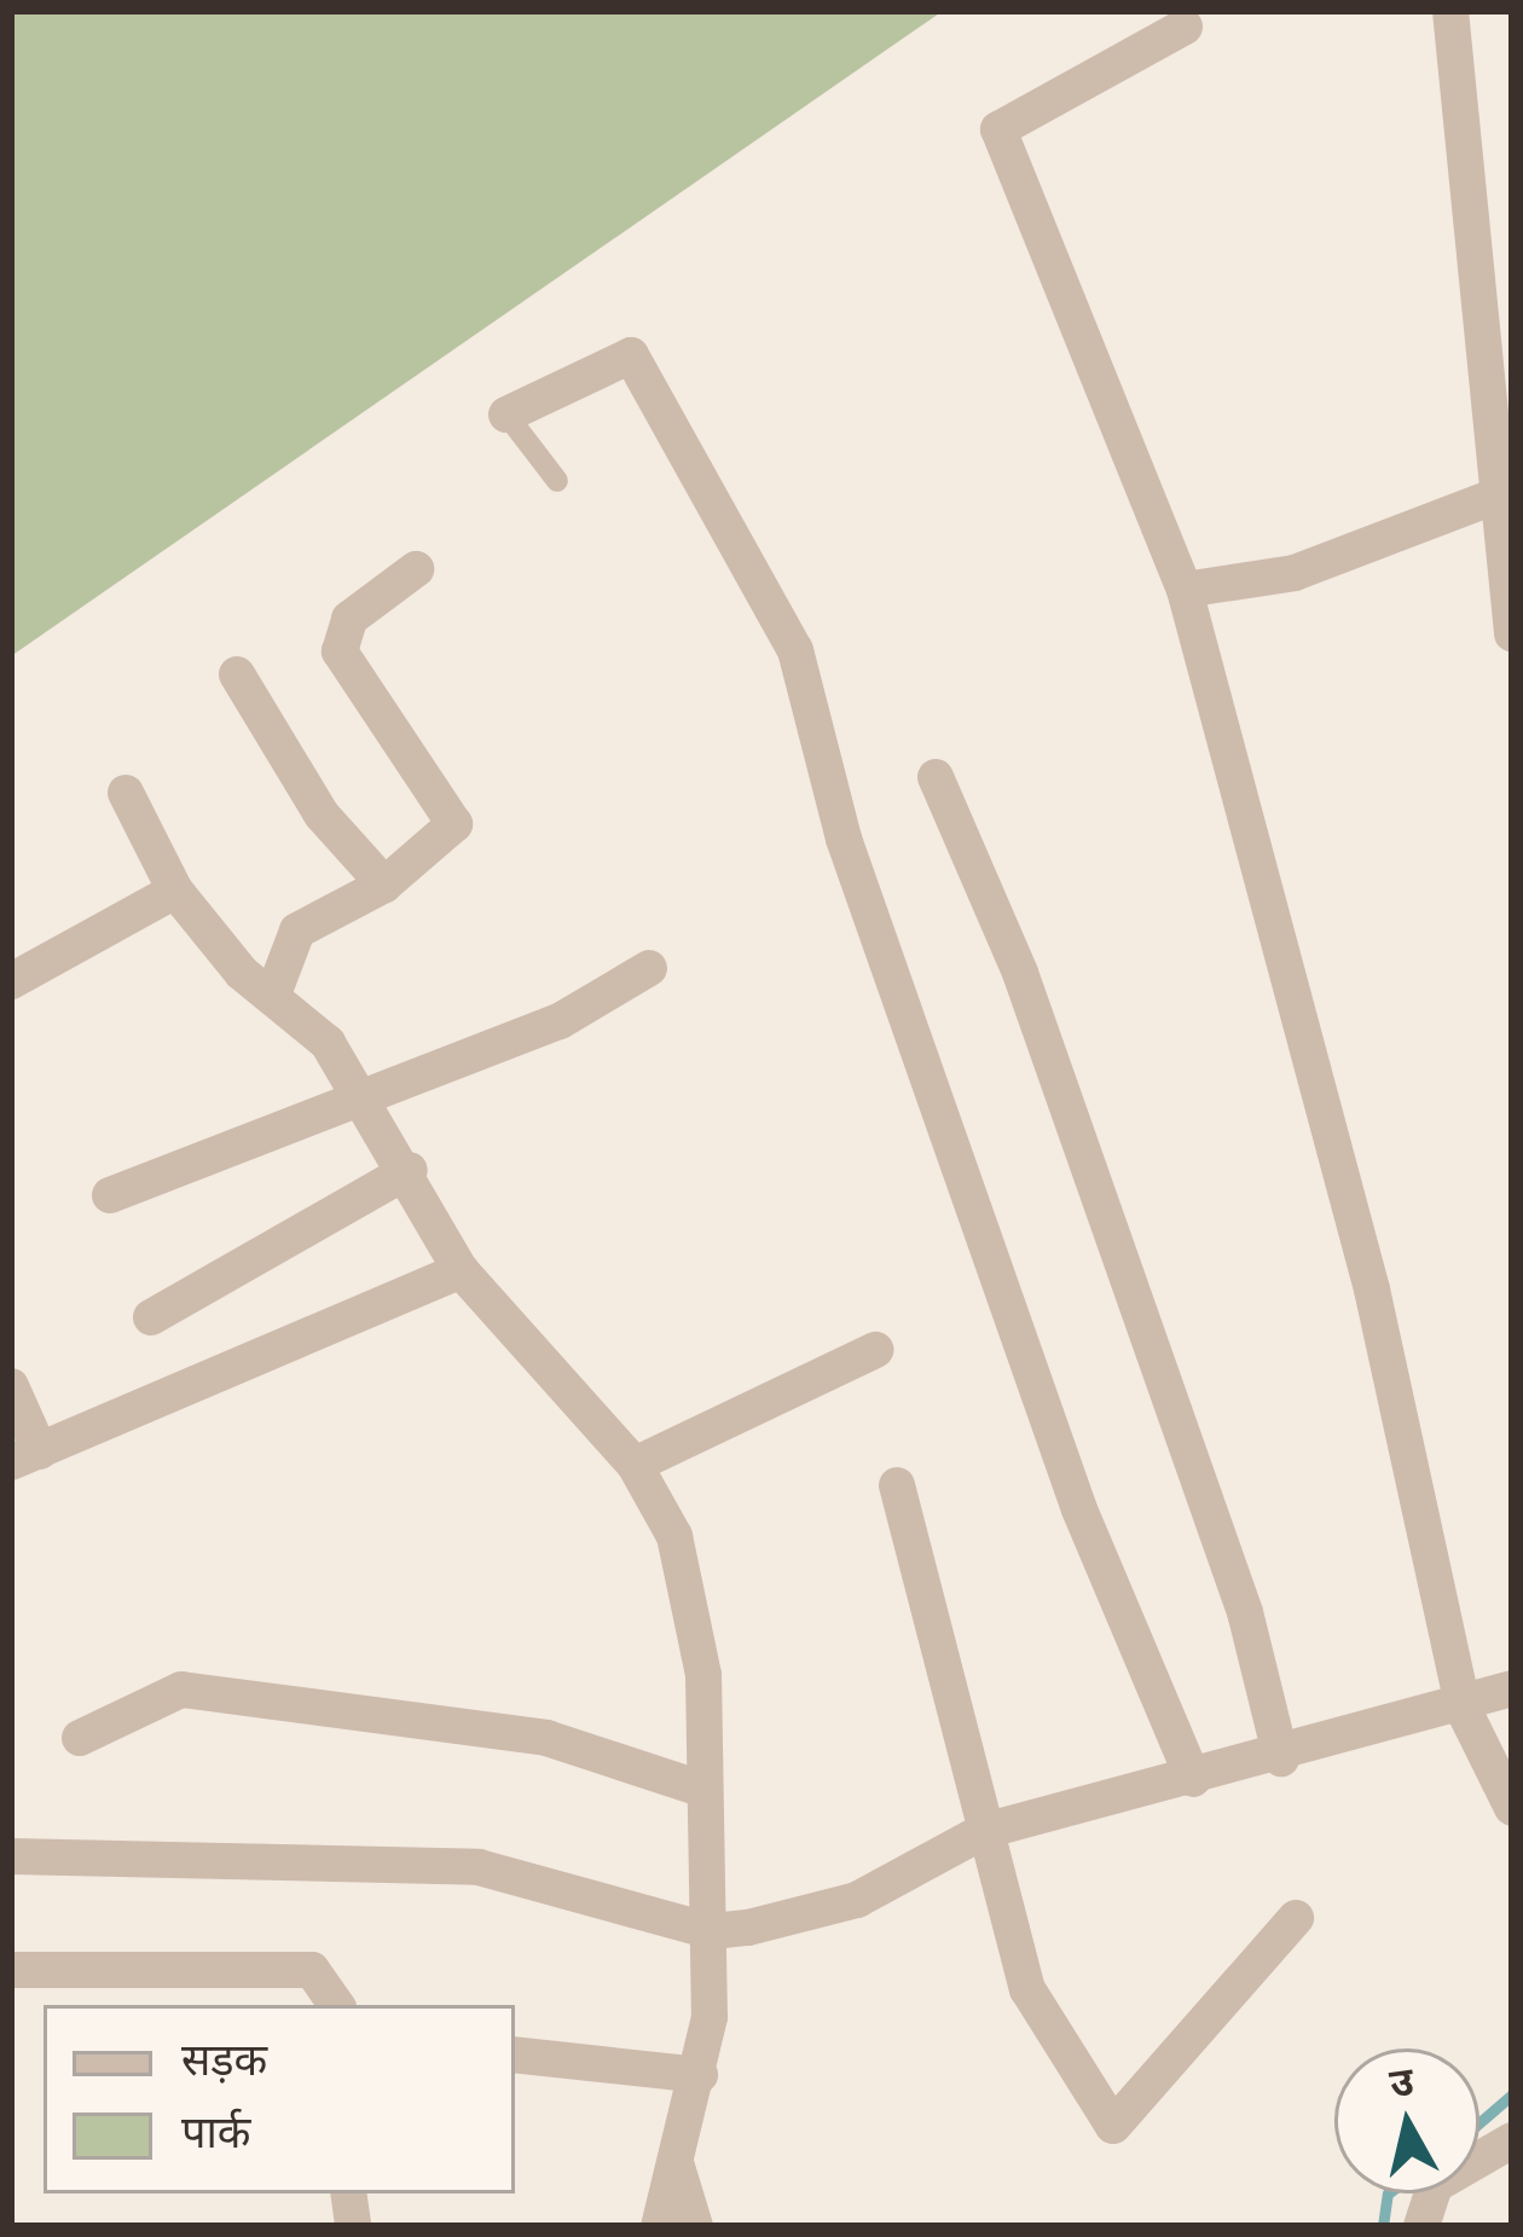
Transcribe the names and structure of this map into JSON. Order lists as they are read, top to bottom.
{
  "legend": ["सड़क", "पार्क"],
  "north": "top"
}
